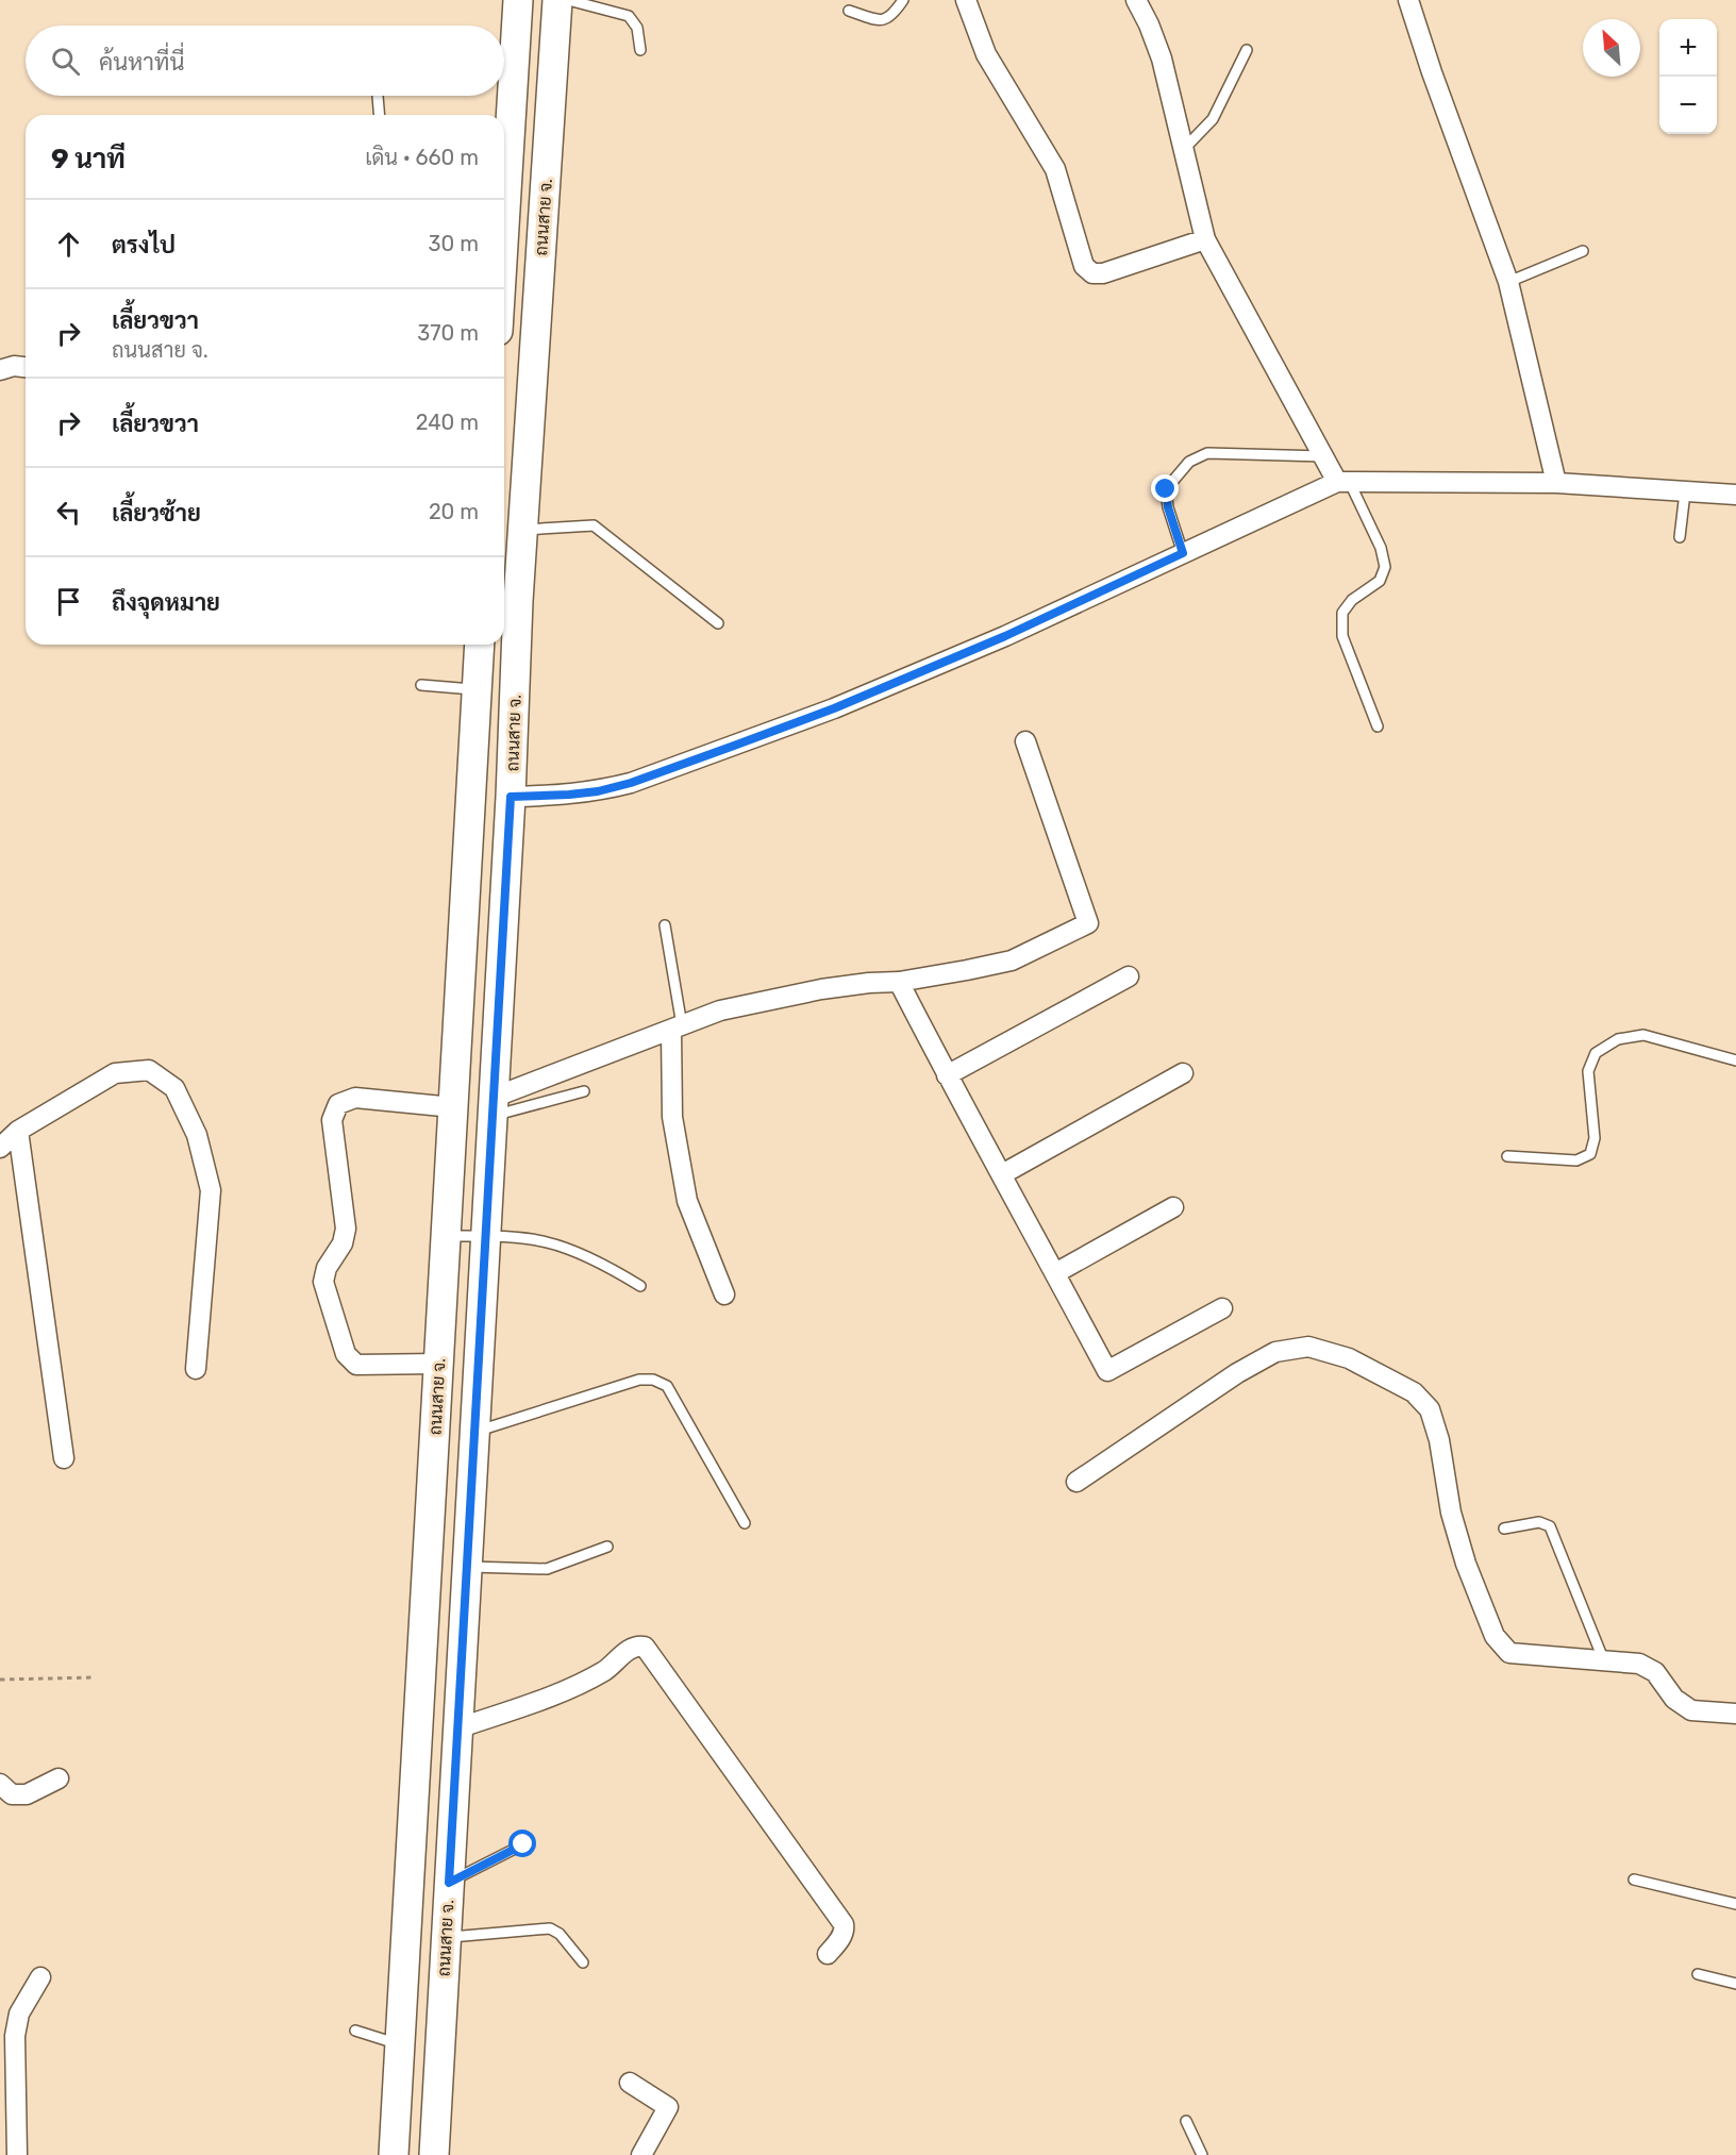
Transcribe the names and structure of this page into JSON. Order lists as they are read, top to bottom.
{
  "streets": {
    "main road": ["ถนนสาย จ."]
  },
  "north": "top left",
  "page": {
    "map_buttons": ["+", "−"],
    "search": "ค้นหาที่นี่",
    "heading": ["9 นาที", "เดิน · 660 m"],
    "list": [
      ["ตรงไป", "30 m"],
      ["เลี้ยวขวา", "ถนนสาย จ.", "370 m"],
      ["เลี้ยวขวา", "240 m"],
      ["เลี้ยวซ้าย", "20 m"],
      "ถึงจุดหมาย"
    ]
  }
}
